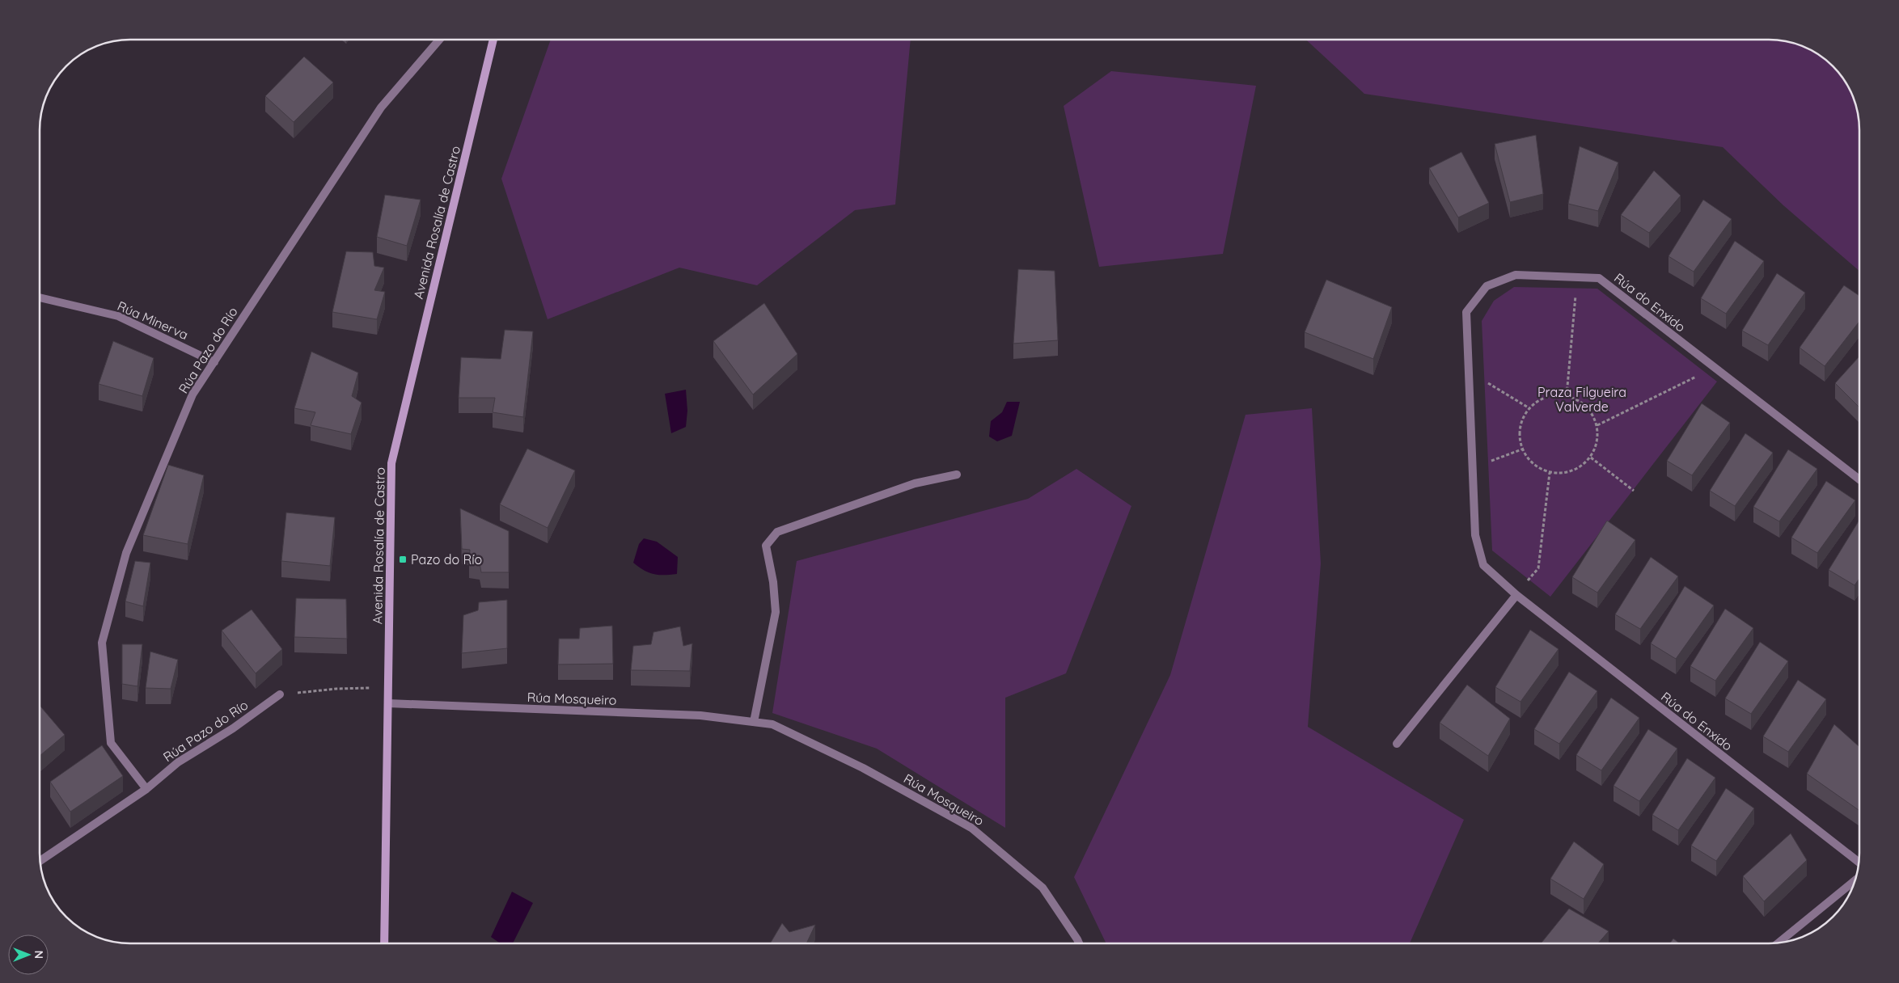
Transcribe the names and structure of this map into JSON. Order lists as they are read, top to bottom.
{
  "streets": {
    "street": [
      "Avenida Rosalía de Castro",
      "Rúa do Enxido",
      "Rúa Minerva",
      "Rúa Pazo do Río",
      "Rúa Mosqueiro"
    ]
  },
  "crossings": [
    ["Avenida Rosalía de Castro", "Rúa Mosqueiro"],
    ["Rúa Minerva", "Rúa Pazo do Río"]
  ],
  "parks": ["Praza Filgueira Valverde"],
  "places": {
    "transit": ["Pazo do Río"]
  },
  "north": "right"
}
